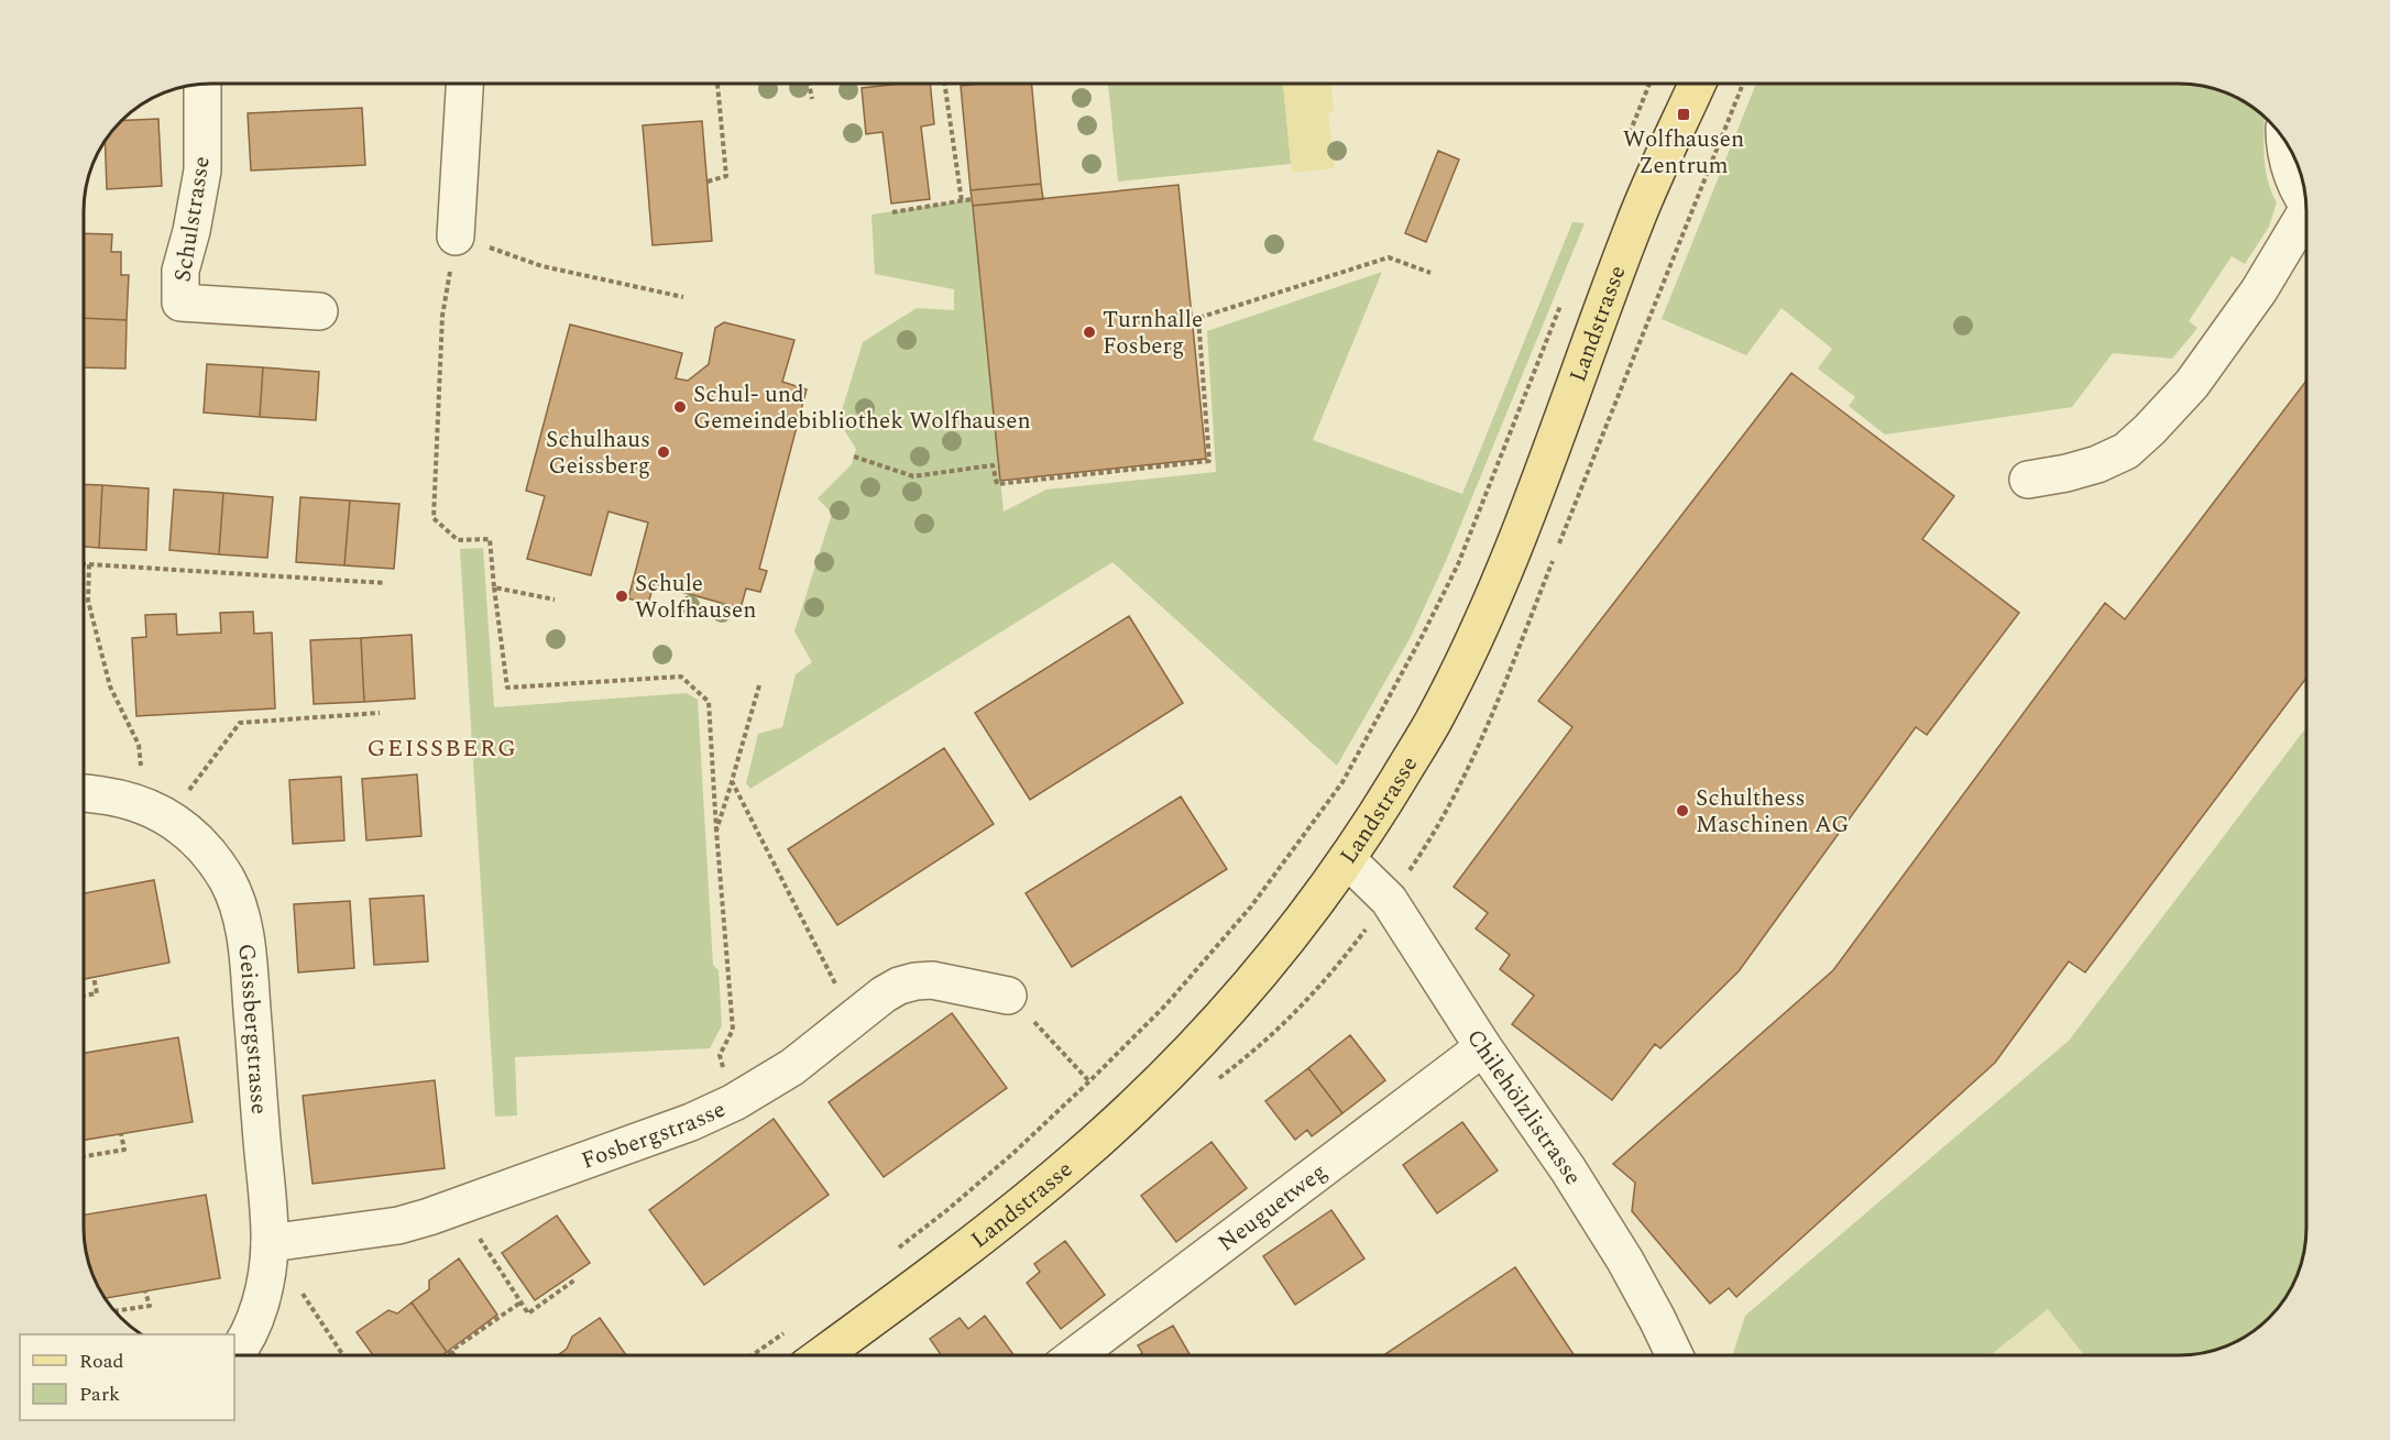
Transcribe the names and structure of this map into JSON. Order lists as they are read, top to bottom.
{
  "streets": {
    "main road": ["Landstrasse"],
    "street": [
      "Schulstrasse",
      "Geissbergstrasse",
      "Chilehölzlistrasse",
      "Fosbergstrasse",
      "Neuguetweg"
    ]
  },
  "crossings": [
    ["Landstrasse", "Chilehölzlistrasse"],
    ["Geissbergstrasse", "Fosbergstrasse"],
    ["Chilehölzlistrasse", "Neuguetweg"]
  ],
  "districts": ["GEISSBERG"],
  "places": {
    "transit": ["Wolfhausen Zentrum"],
    "other": [
      "Turnhalle Fosberg",
      "Schul- und Gemeindebibliothek Wolfhausen",
      "Schulhaus Geissberg",
      "Schule Wolfhausen",
      "Schulthess Maschinen AG"
    ]
  },
  "legend": ["Road", "Park"]
}
